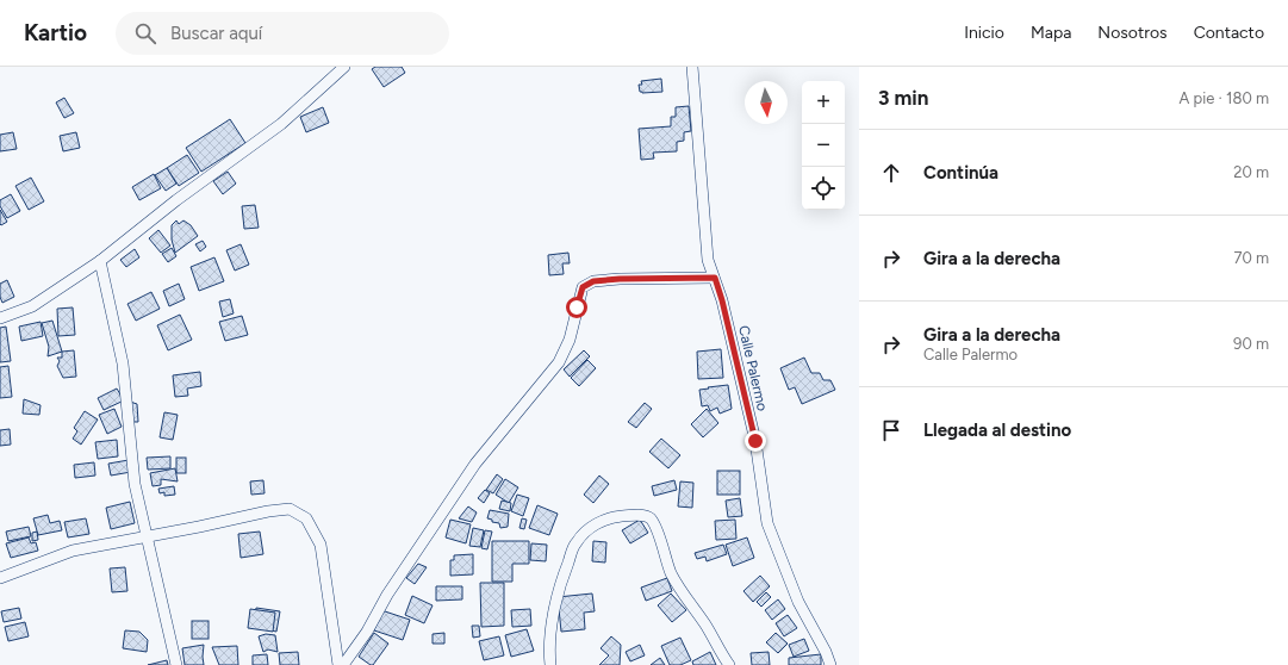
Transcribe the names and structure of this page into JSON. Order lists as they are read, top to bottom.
{
  "streets": {
    "street": ["Calle Palermo"]
  },
  "north": "bottom",
  "page": {
    "header": "Kartio",
    "search": "Buscar aquí",
    "nav": [
      "Inicio",
      "Mapa",
      "Nosotros",
      "Contacto"
    ],
    "heading": ["3 min", "A pie · 180 m"],
    "map_buttons": ["+", "−"],
    "list": [
      ["Continúa", "20 m"],
      ["Gira a la derecha", "70 m"],
      ["Gira a la derecha", "Calle Palermo", "90 m"],
      "Llegada al destino"
    ]
  }
}
